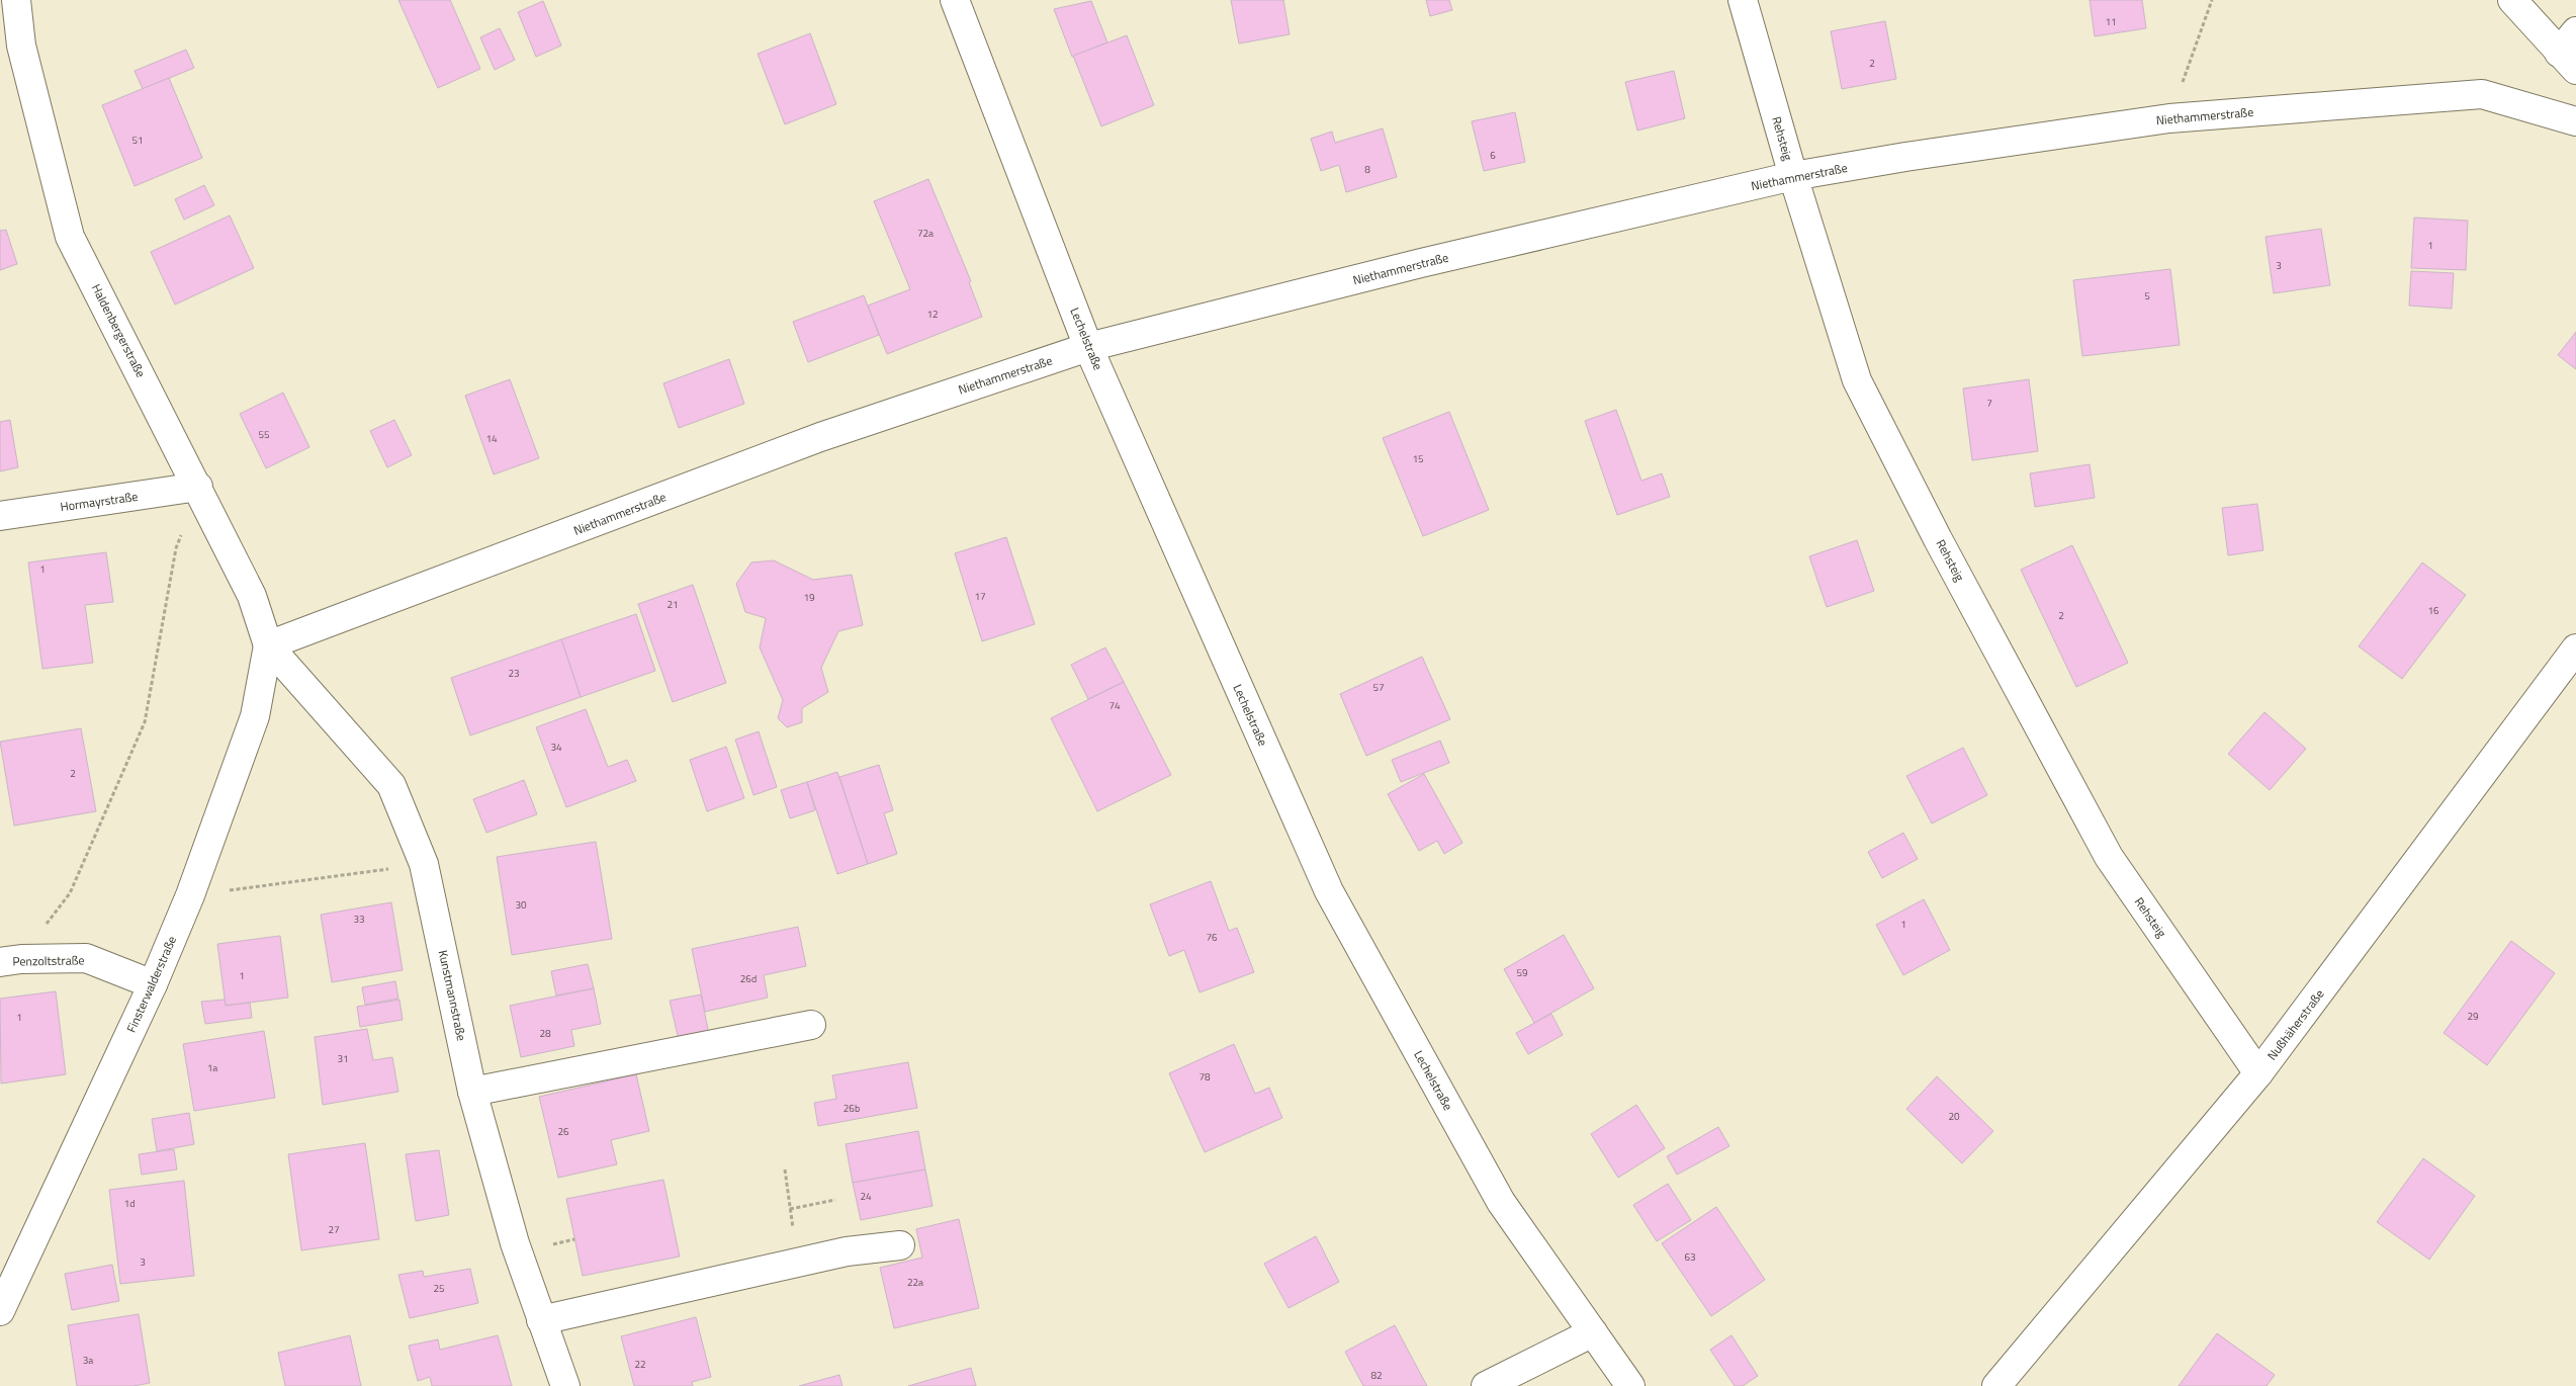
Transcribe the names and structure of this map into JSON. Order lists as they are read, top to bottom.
{
  "streets": {
    "street": [
      "Niethammerstraße",
      "Rehsteig",
      "Haldenbergerstraße",
      "Lechelstraße",
      "Hormayrstraße",
      "Penzoltstraße",
      "Finsterwalderstraße",
      "Kunstmannstraße",
      "Nußhäherstraße"
    ]
  },
  "crossings": [
    ["Niethammerstraße", "Rehsteig"],
    ["Niethammerstraße", "Haldenbergerstraße"],
    ["Niethammerstraße", "Lechelstraße"],
    ["Niethammerstraße", "Finsterwalderstraße"],
    ["Niethammerstraße", "Kunstmannstraße"],
    ["Rehsteig", "Nußhäherstraße"],
    ["Haldenbergerstraße", "Hormayrstraße"],
    ["Haldenbergerstraße", "Finsterwalderstraße"],
    ["Haldenbergerstraße", "Kunstmannstraße"],
    ["Penzoltstraße", "Finsterwalderstraße"],
    ["Finsterwalderstraße", "Kunstmannstraße"]
  ],
  "house_numbers": [
    "11",
    "2",
    "51",
    "6",
    "8",
    "72a",
    "1",
    "3",
    "5",
    "12",
    "7",
    "55",
    "14",
    "15",
    "1",
    "17",
    "19",
    "21",
    "16",
    "2",
    "23",
    "57",
    "74",
    "34",
    "2",
    "30",
    "33",
    "1",
    "76",
    "59",
    "1",
    "26d",
    "29",
    "1",
    "28",
    "31",
    "1a",
    "78",
    "26b",
    "20",
    "26",
    "24",
    "1d",
    "27",
    "63",
    "3",
    "22a",
    "25",
    "3a",
    "22",
    "82"
  ]
}
